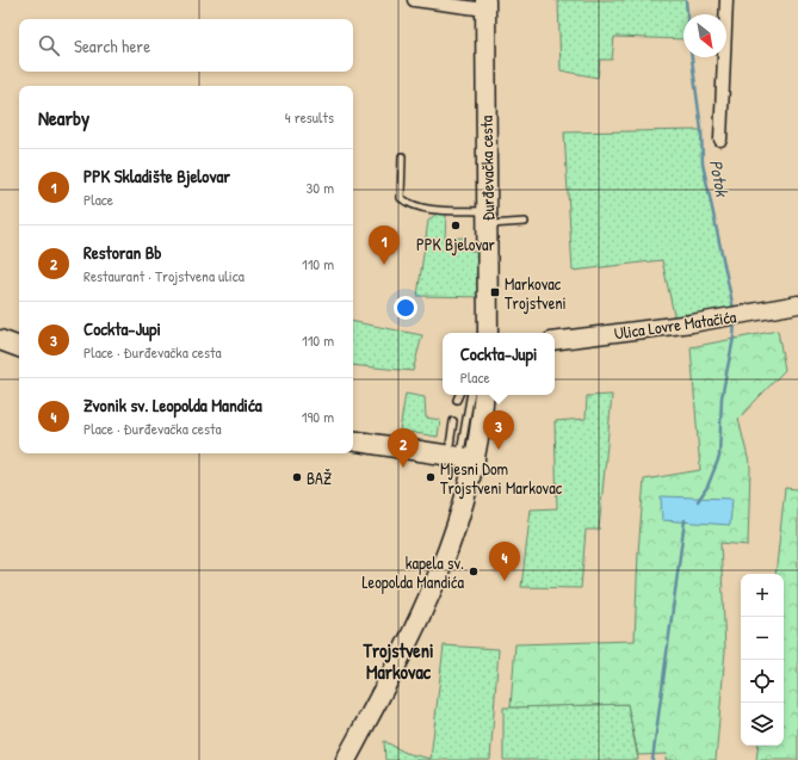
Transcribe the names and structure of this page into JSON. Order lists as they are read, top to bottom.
{
  "streets": {
    "main road": ["Đurđevačka cesta", "Ulica Lovre Matačića"]
  },
  "districts": ["Trojstveni Markovac"],
  "water": ["Potok"],
  "places": {
    "other": [
      "PPK Bjelovar",
      "BAŽ",
      "Mjesni Dom Trojstveni Markovac",
      "kapela sv. Leopolda Mandića"
    ],
    "transit": ["Markovac Trojstveni"]
  },
  "north": "bottom right",
  "page": {
    "search": "Search here",
    "heading": ["Nearby", "4 results"],
    "list": [
      {
        "mark": "1",
        "name": "PPK Skladište Bjelovar",
        "note": "Place",
        "value": "30 m"
      },
      {
        "mark": "2",
        "name": "Restoran Bb",
        "note": "Restaurant · Trojstvena ulica",
        "value": "110 m"
      },
      {
        "mark": "3",
        "name": "Cockta-Jupi",
        "note": "Place · Đurđevačka cesta",
        "value": "110 m"
      },
      {
        "mark": "4",
        "name": "Zvonik sv. Leopolda Mandića",
        "note": "Place · Đurđevačka cesta",
        "value": "190 m"
      }
    ],
    "pins": [
      "1",
      "3",
      "2",
      "4"
    ],
    "popup": ["Cockta-Jupi", "Place"],
    "map_buttons": ["+", "−"]
  }
}
